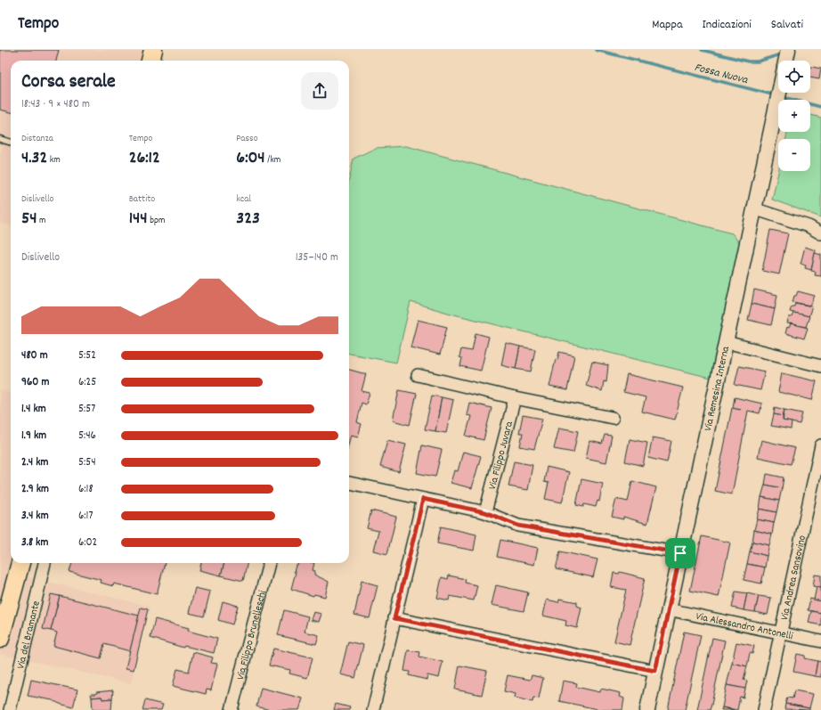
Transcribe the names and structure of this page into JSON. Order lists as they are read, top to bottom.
{
  "streets": {
    "street": [
      "Via Remesina Interna",
      "Via Filippo Juvara",
      "Via Andrea Sansovino",
      "Via Alessandro Antonelli",
      "Via del Bramante",
      "Via Filippo Brunelleschi"
    ]
  },
  "crossings": [
    ["Via Remesina Interna", "Via Alessandro Antonelli"],
    ["Via Andrea Sansovino", "Via Alessandro Antonelli"]
  ],
  "water": ["Fossa Nuova"],
  "page": {
    "header": "Tempo",
    "nav": ["Mappa", "Indicazioni", "Salvati"],
    "map_buttons": ["+", "−"],
    "heading": ["Corsa serale", "18:43 · 9 × 480 m"],
    "stats": [
      ["Distanza", "4.32 km"],
      ["Tempo", "26:12"],
      ["Passo", "6:04 /km"],
      ["Dislivello", "54 m"],
      ["Battito", "144 bpm"],
      ["kcal", "323"]
    ],
    "chart": ["Dislivello", "135–140 m"],
    "list": [
      {
        "name": "480 m",
        "note": "5:52"
      },
      {
        "name": "960 m",
        "note": "6:25"
      },
      {
        "name": "1.4 km",
        "note": "5:57"
      },
      {
        "name": "1.9 km",
        "note": "5:46"
      },
      {
        "name": "2.4 km",
        "note": "5:54"
      },
      {
        "name": "2.9 km",
        "note": "6:18"
      },
      {
        "name": "3.4 km",
        "note": "6:17"
      },
      {
        "name": "3.8 km",
        "note": "6:02"
      }
    ]
  }
}
